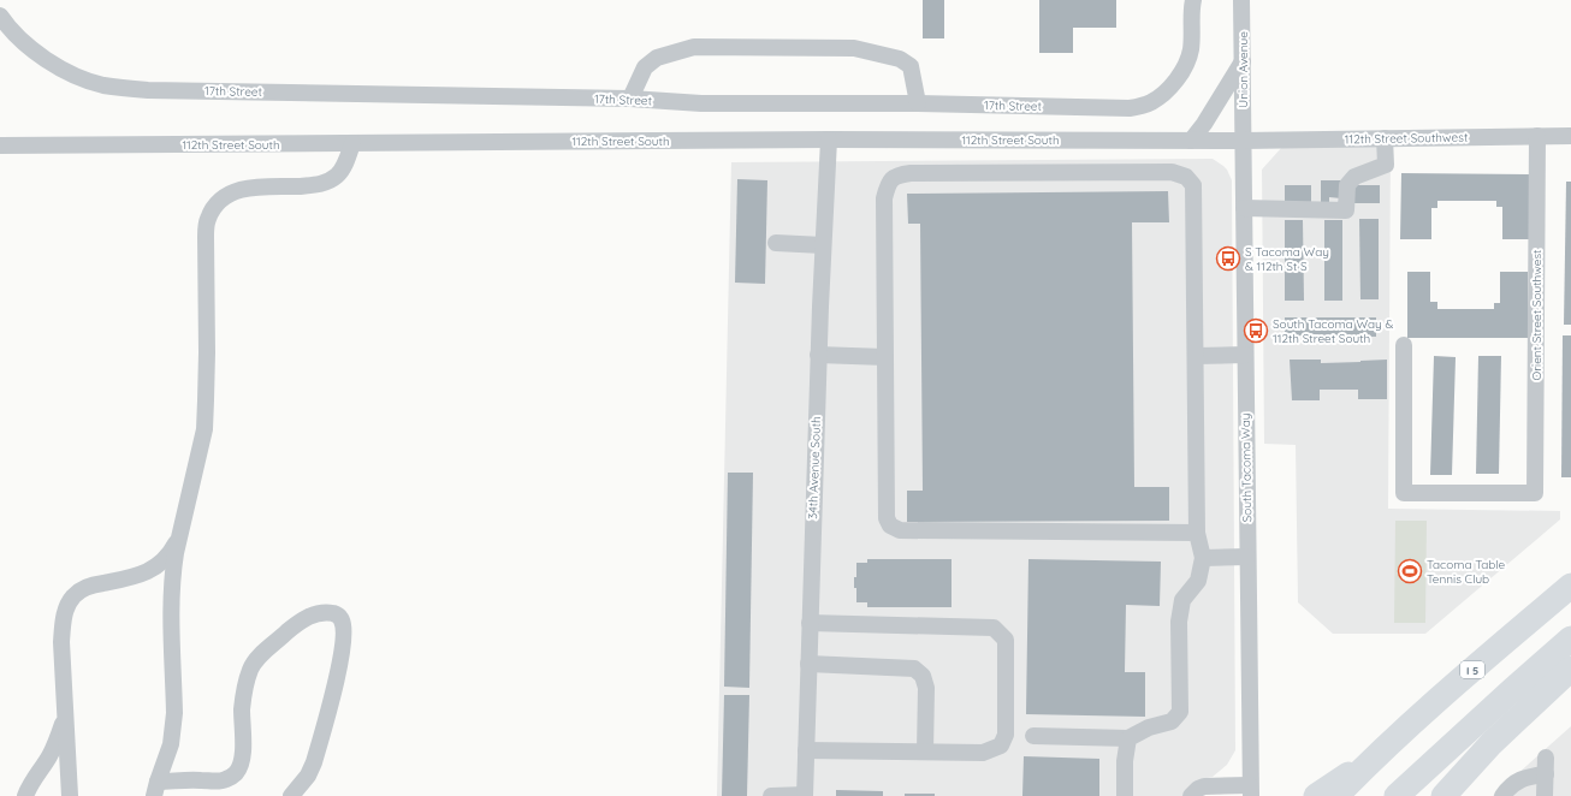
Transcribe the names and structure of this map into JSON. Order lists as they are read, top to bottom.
{
  "streets": {
    "highway": ["I 5"],
    "street": [
      "Union Avenue",
      "17th Street",
      "112th Street Southwest",
      "112th Street South",
      "Orient Street Southwest",
      "34th Avenue South",
      "South Tacoma Way"
    ]
  },
  "crossings": [
    ["Union Avenue", "112th Street Southwest"],
    ["Union Avenue", "112th Street South"],
    ["Union Avenue", "South Tacoma Way"],
    ["112th Street Southwest", "112th Street South"],
    ["112th Street Southwest", "Orient Street Southwest"],
    ["112th Street Southwest", "South Tacoma Way"],
    ["112th Street South", "34th Avenue South"],
    ["112th Street South", "South Tacoma Way"]
  ],
  "places": {
    "bus stop": ["S Tacoma Way & 112th St S", "South Tacoma Way & 112th Street South"],
    "sports": ["Tacoma Table Tennis Club"]
  }
}
